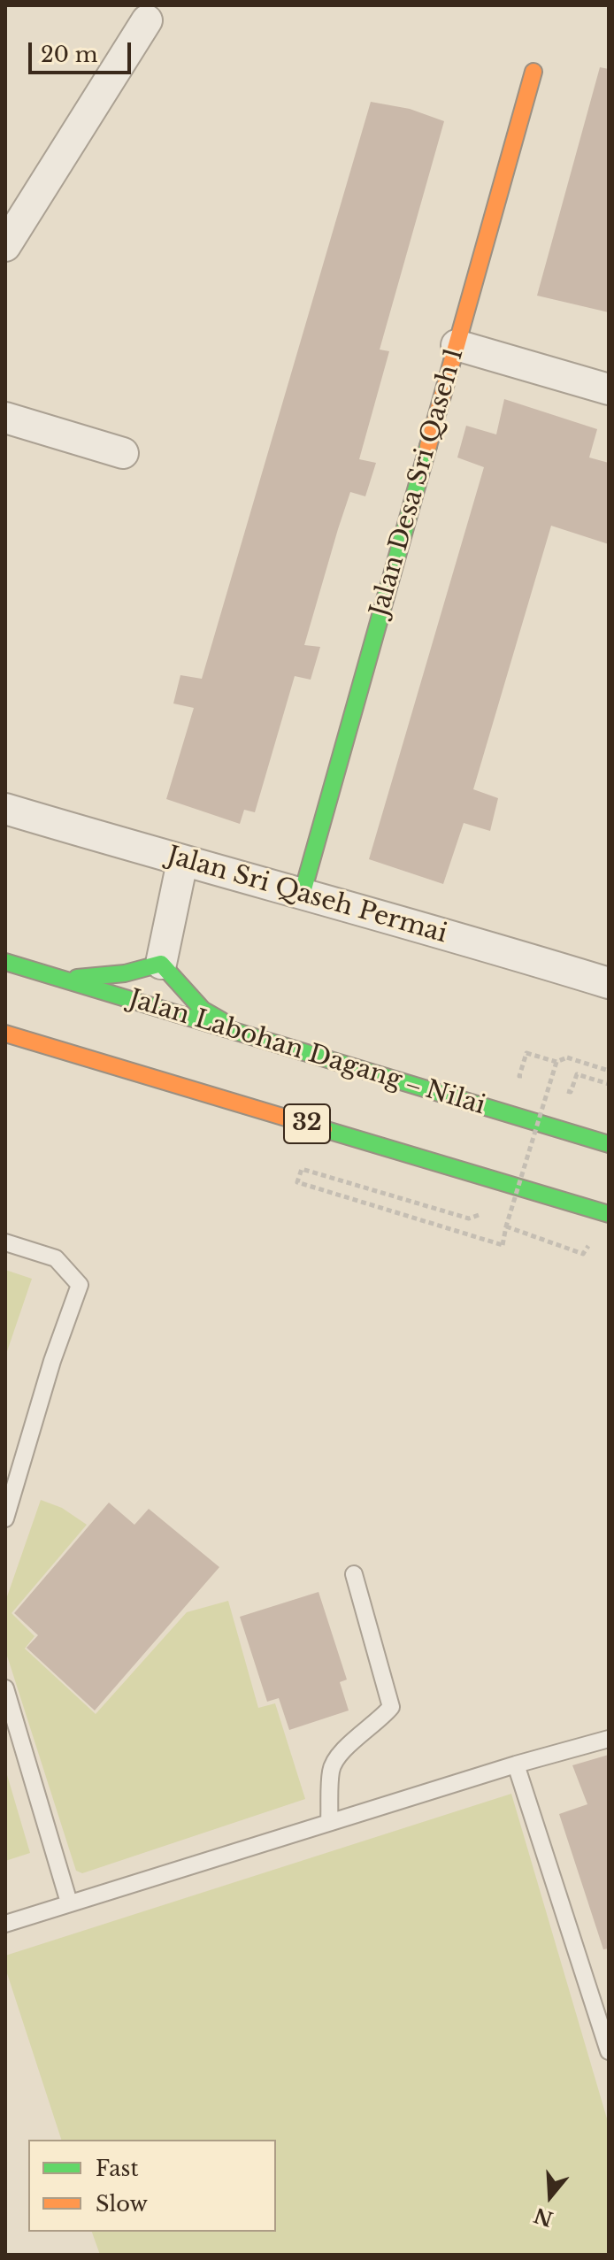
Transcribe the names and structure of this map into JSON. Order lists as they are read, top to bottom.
{
  "streets": {
    "main road": ["Jalan Desa Sri Qaseh 1", "Jalan Labohan Dagang ‒ Nilai", "32"],
    "street": ["Jalan Sri Qaseh Permai"]
  },
  "crossings": [
    ["Jalan Desa Sri Qaseh 1", "Jalan Sri Qaseh Permai"]
  ],
  "legend": ["Fast", "Slow"],
  "scale_bar": "20 m",
  "north": "bottom"
}
